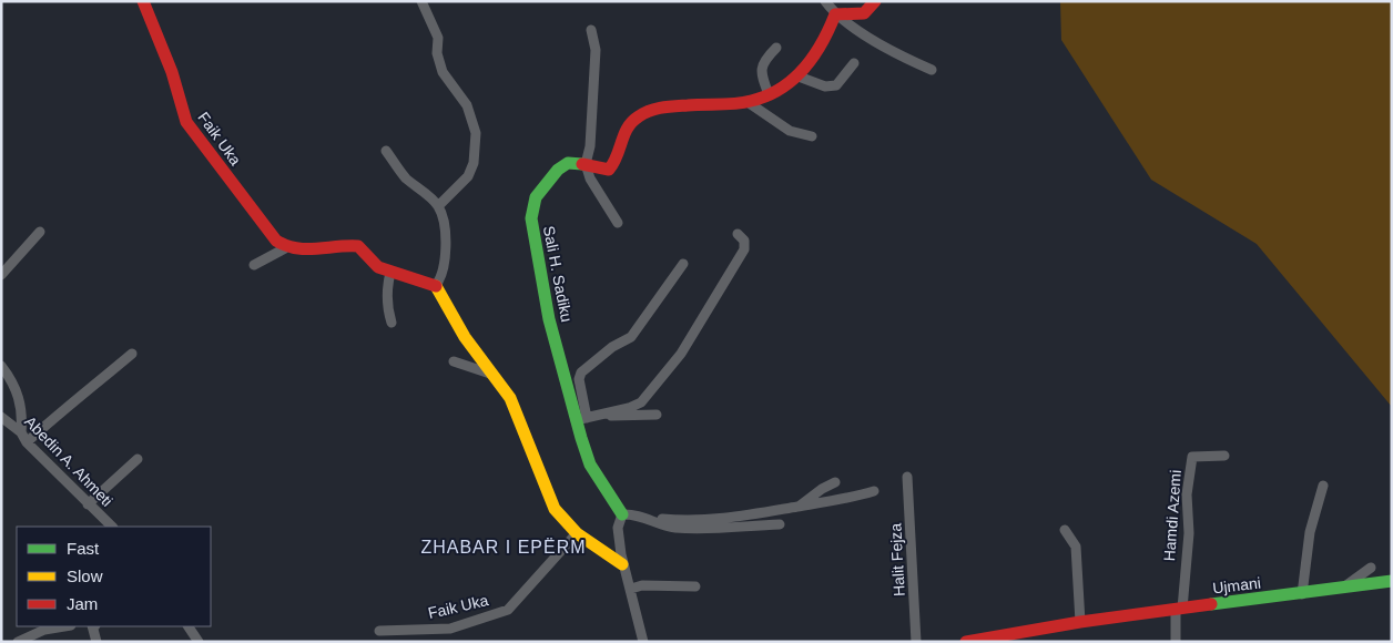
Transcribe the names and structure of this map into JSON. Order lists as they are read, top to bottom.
{
  "streets": {
    "street": [
      "Faik Uka",
      "Sali H. Sadiku",
      "Abedin A. Ahmeti",
      "Hamdi Azemi",
      "Halit Fejza",
      "Ujmani"
    ]
  },
  "crossings": [
    ["Hamdi Azemi", "Ujmani"]
  ],
  "districts": ["ZHABAR I EPËRM"],
  "legend": ["Fast", "Slow", "Jam"]
}
